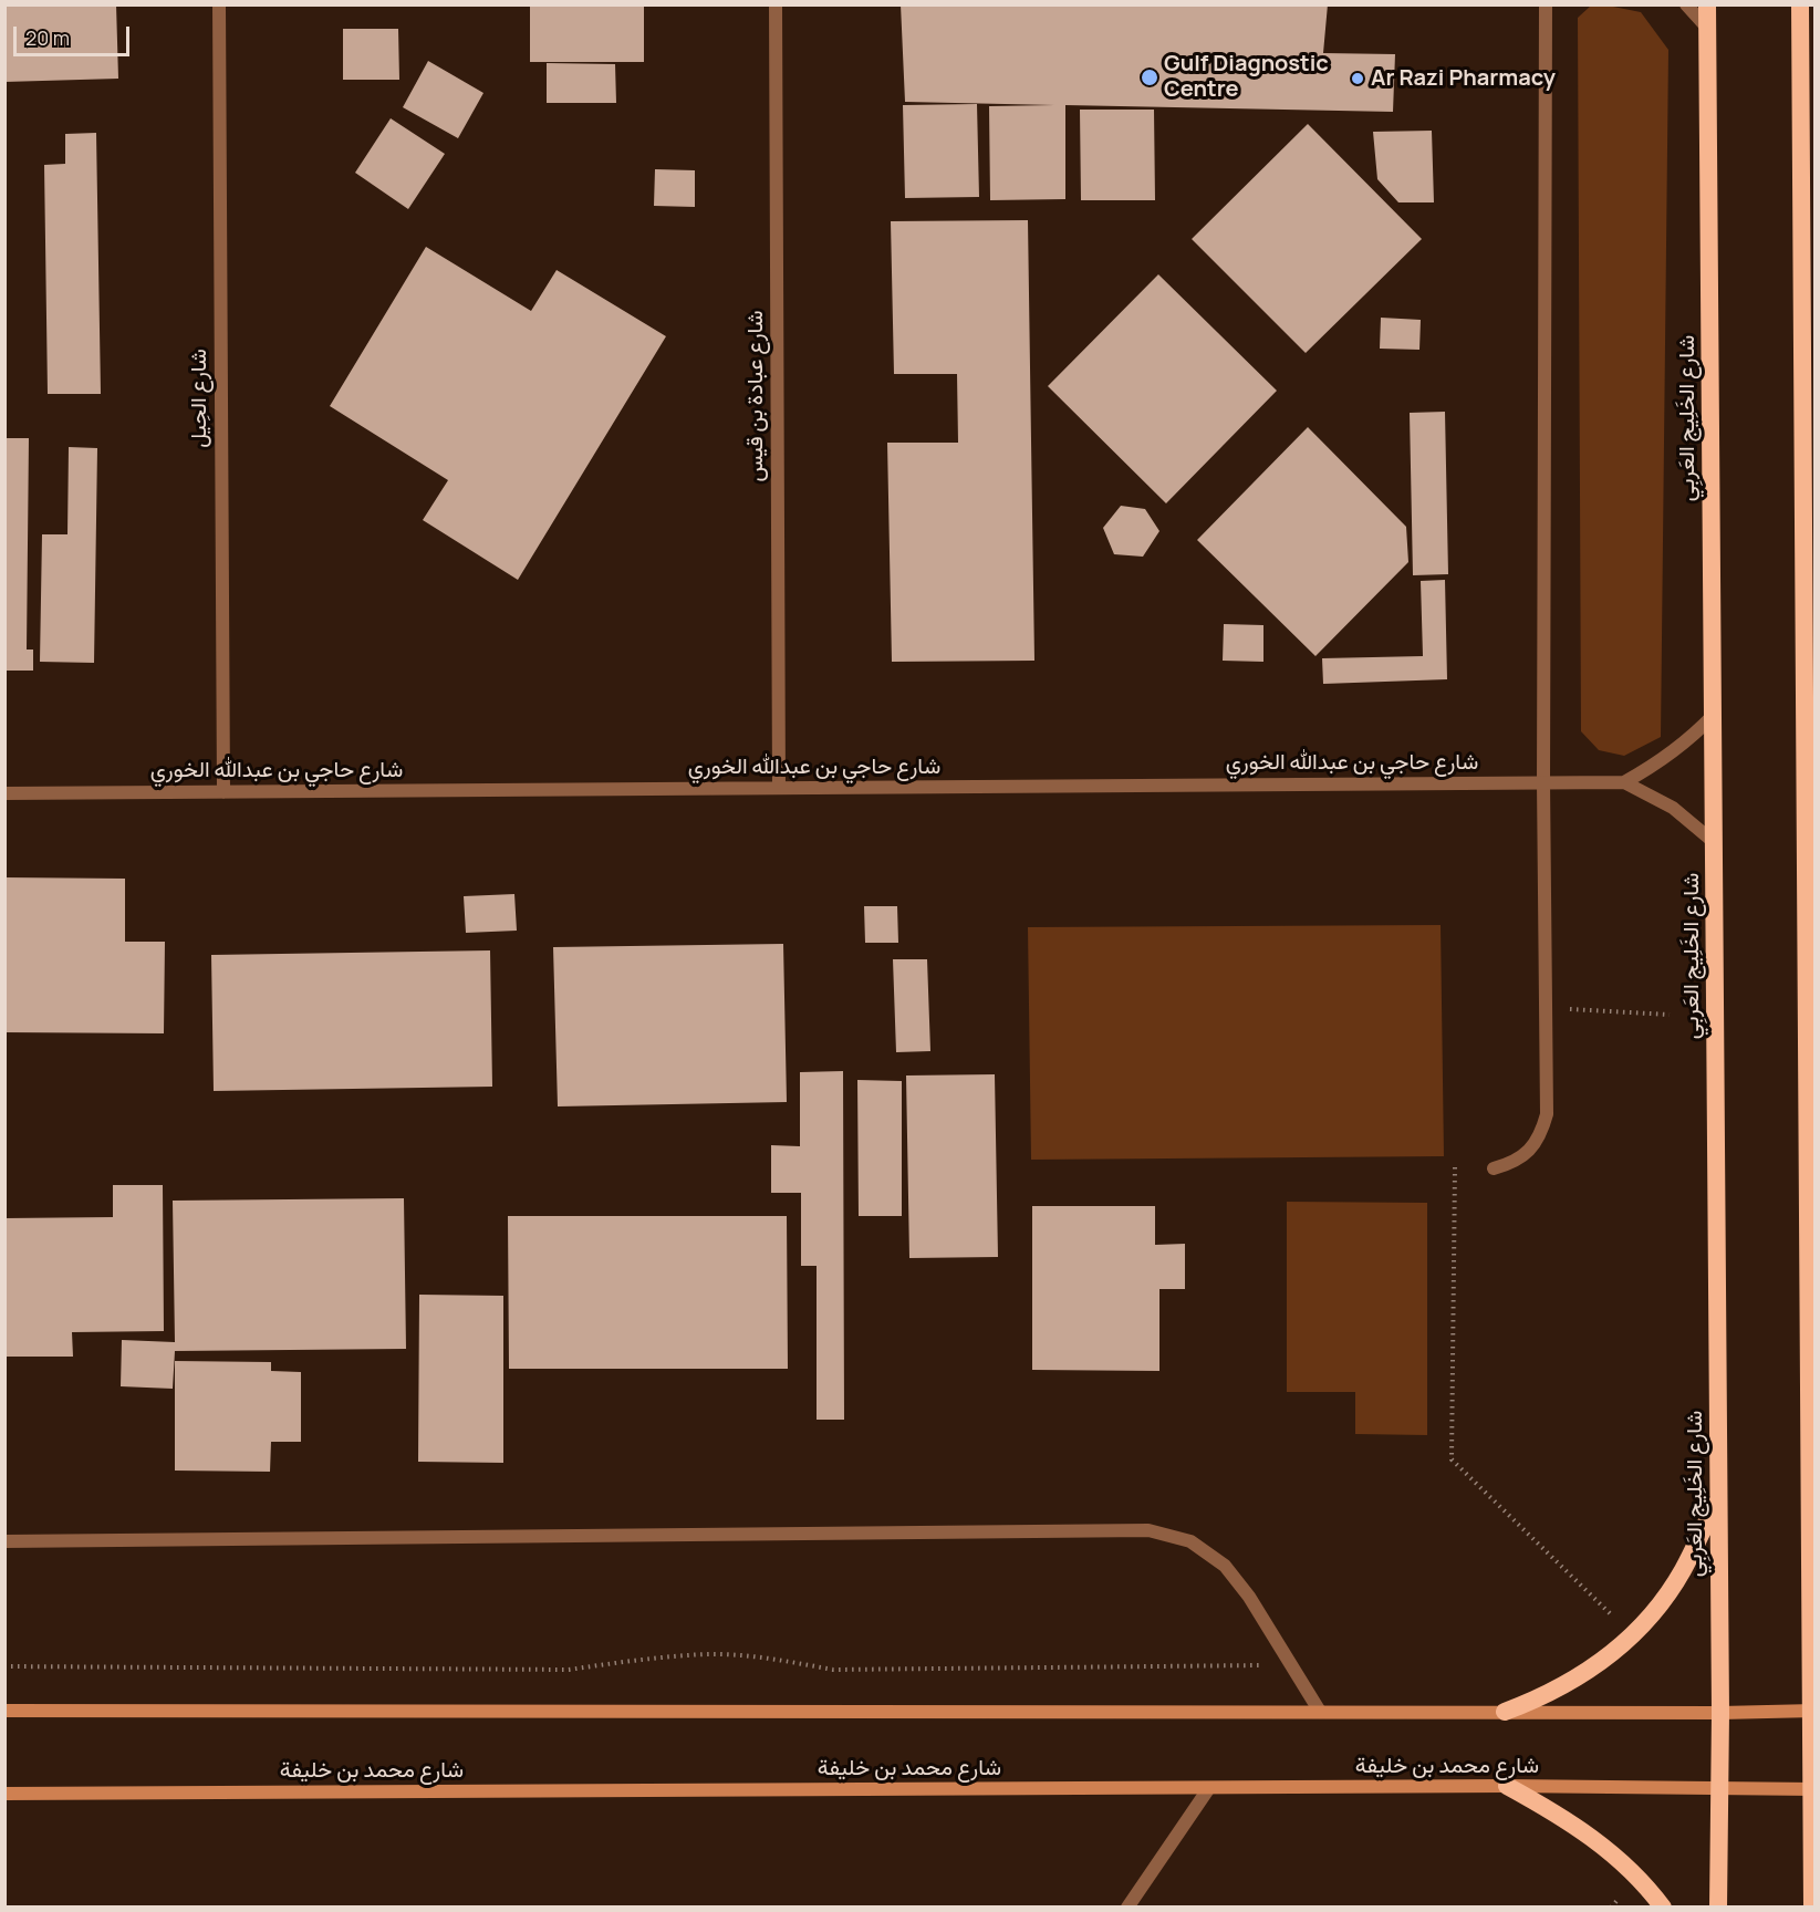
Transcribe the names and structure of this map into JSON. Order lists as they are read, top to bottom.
{
  "streets": {
    "highway": ["شارع الخَلِيج العَربِي"],
    "main road": ["شارع محمد بن خليفة"],
    "street": ["شارع عبادة بن قيس", "شارع الحِيل", "شارع حاجي بن عبدالله الخوري"]
  },
  "crossings": [
    ["شارع عبادة بن قيس", "شارع حاجي بن عبدالله الخوري"],
    ["شارع الحِيل", "شارع حاجي بن عبدالله الخوري"],
    ["شارع الخَلِيج العَربِي", "شارع حاجي بن عبدالله الخوري"],
    ["شارع الخَلِيج العَربِي", "شارع محمد بن خليفة"]
  ],
  "places": ["Gulf Diagnostic Centre", "Ar Razi Pharmacy"],
  "scale_bar": "20 m"
}
